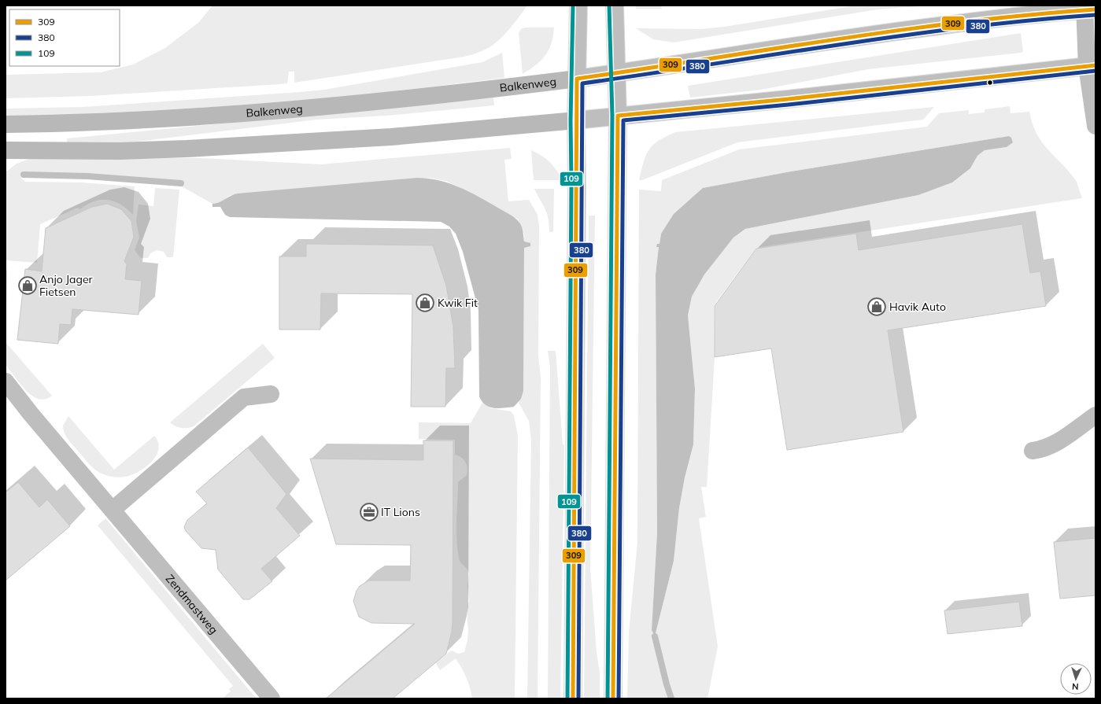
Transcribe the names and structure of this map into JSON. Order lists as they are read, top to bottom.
{
  "streets": {
    "main road": ["Balkenweg", "Zendmastweg"]
  },
  "places": {
    "shop": ["Anjo Jager Fietsen", "Kwik Fit", "Havik Auto"],
    "office": ["IT Lions"]
  },
  "lines": ["transit line 109", "transit line 309", "transit line 380"],
  "legend": ["309", "380", "109"],
  "north": "bottom"
}
